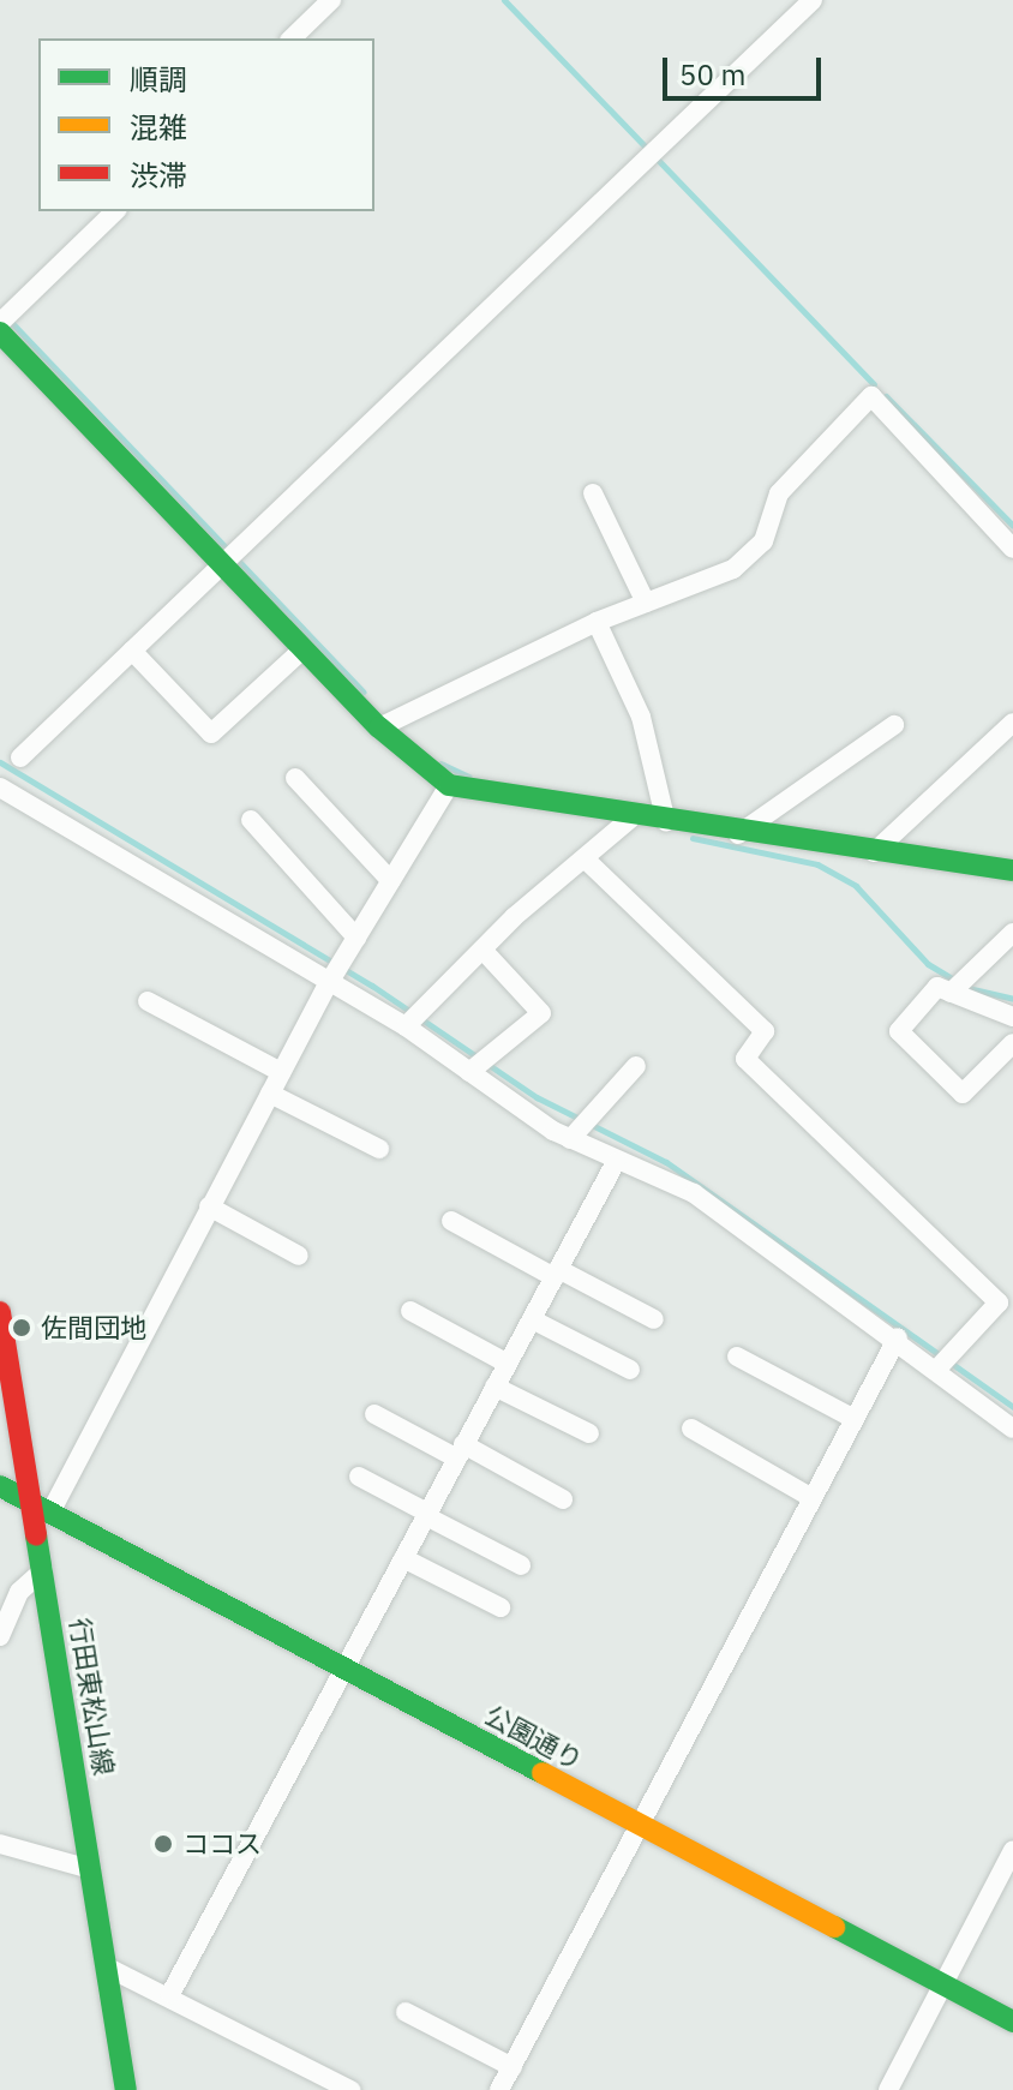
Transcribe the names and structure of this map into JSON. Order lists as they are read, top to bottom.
{
  "streets": {
    "street": ["行田東松山線", "公園通り"]
  },
  "crossings": [
    ["行田東松山線", "公園通り"]
  ],
  "places": ["佐間団地", "ココス"],
  "legend": ["順調", "混雑", "渋滞"],
  "scale_bar": "50 m"
}
